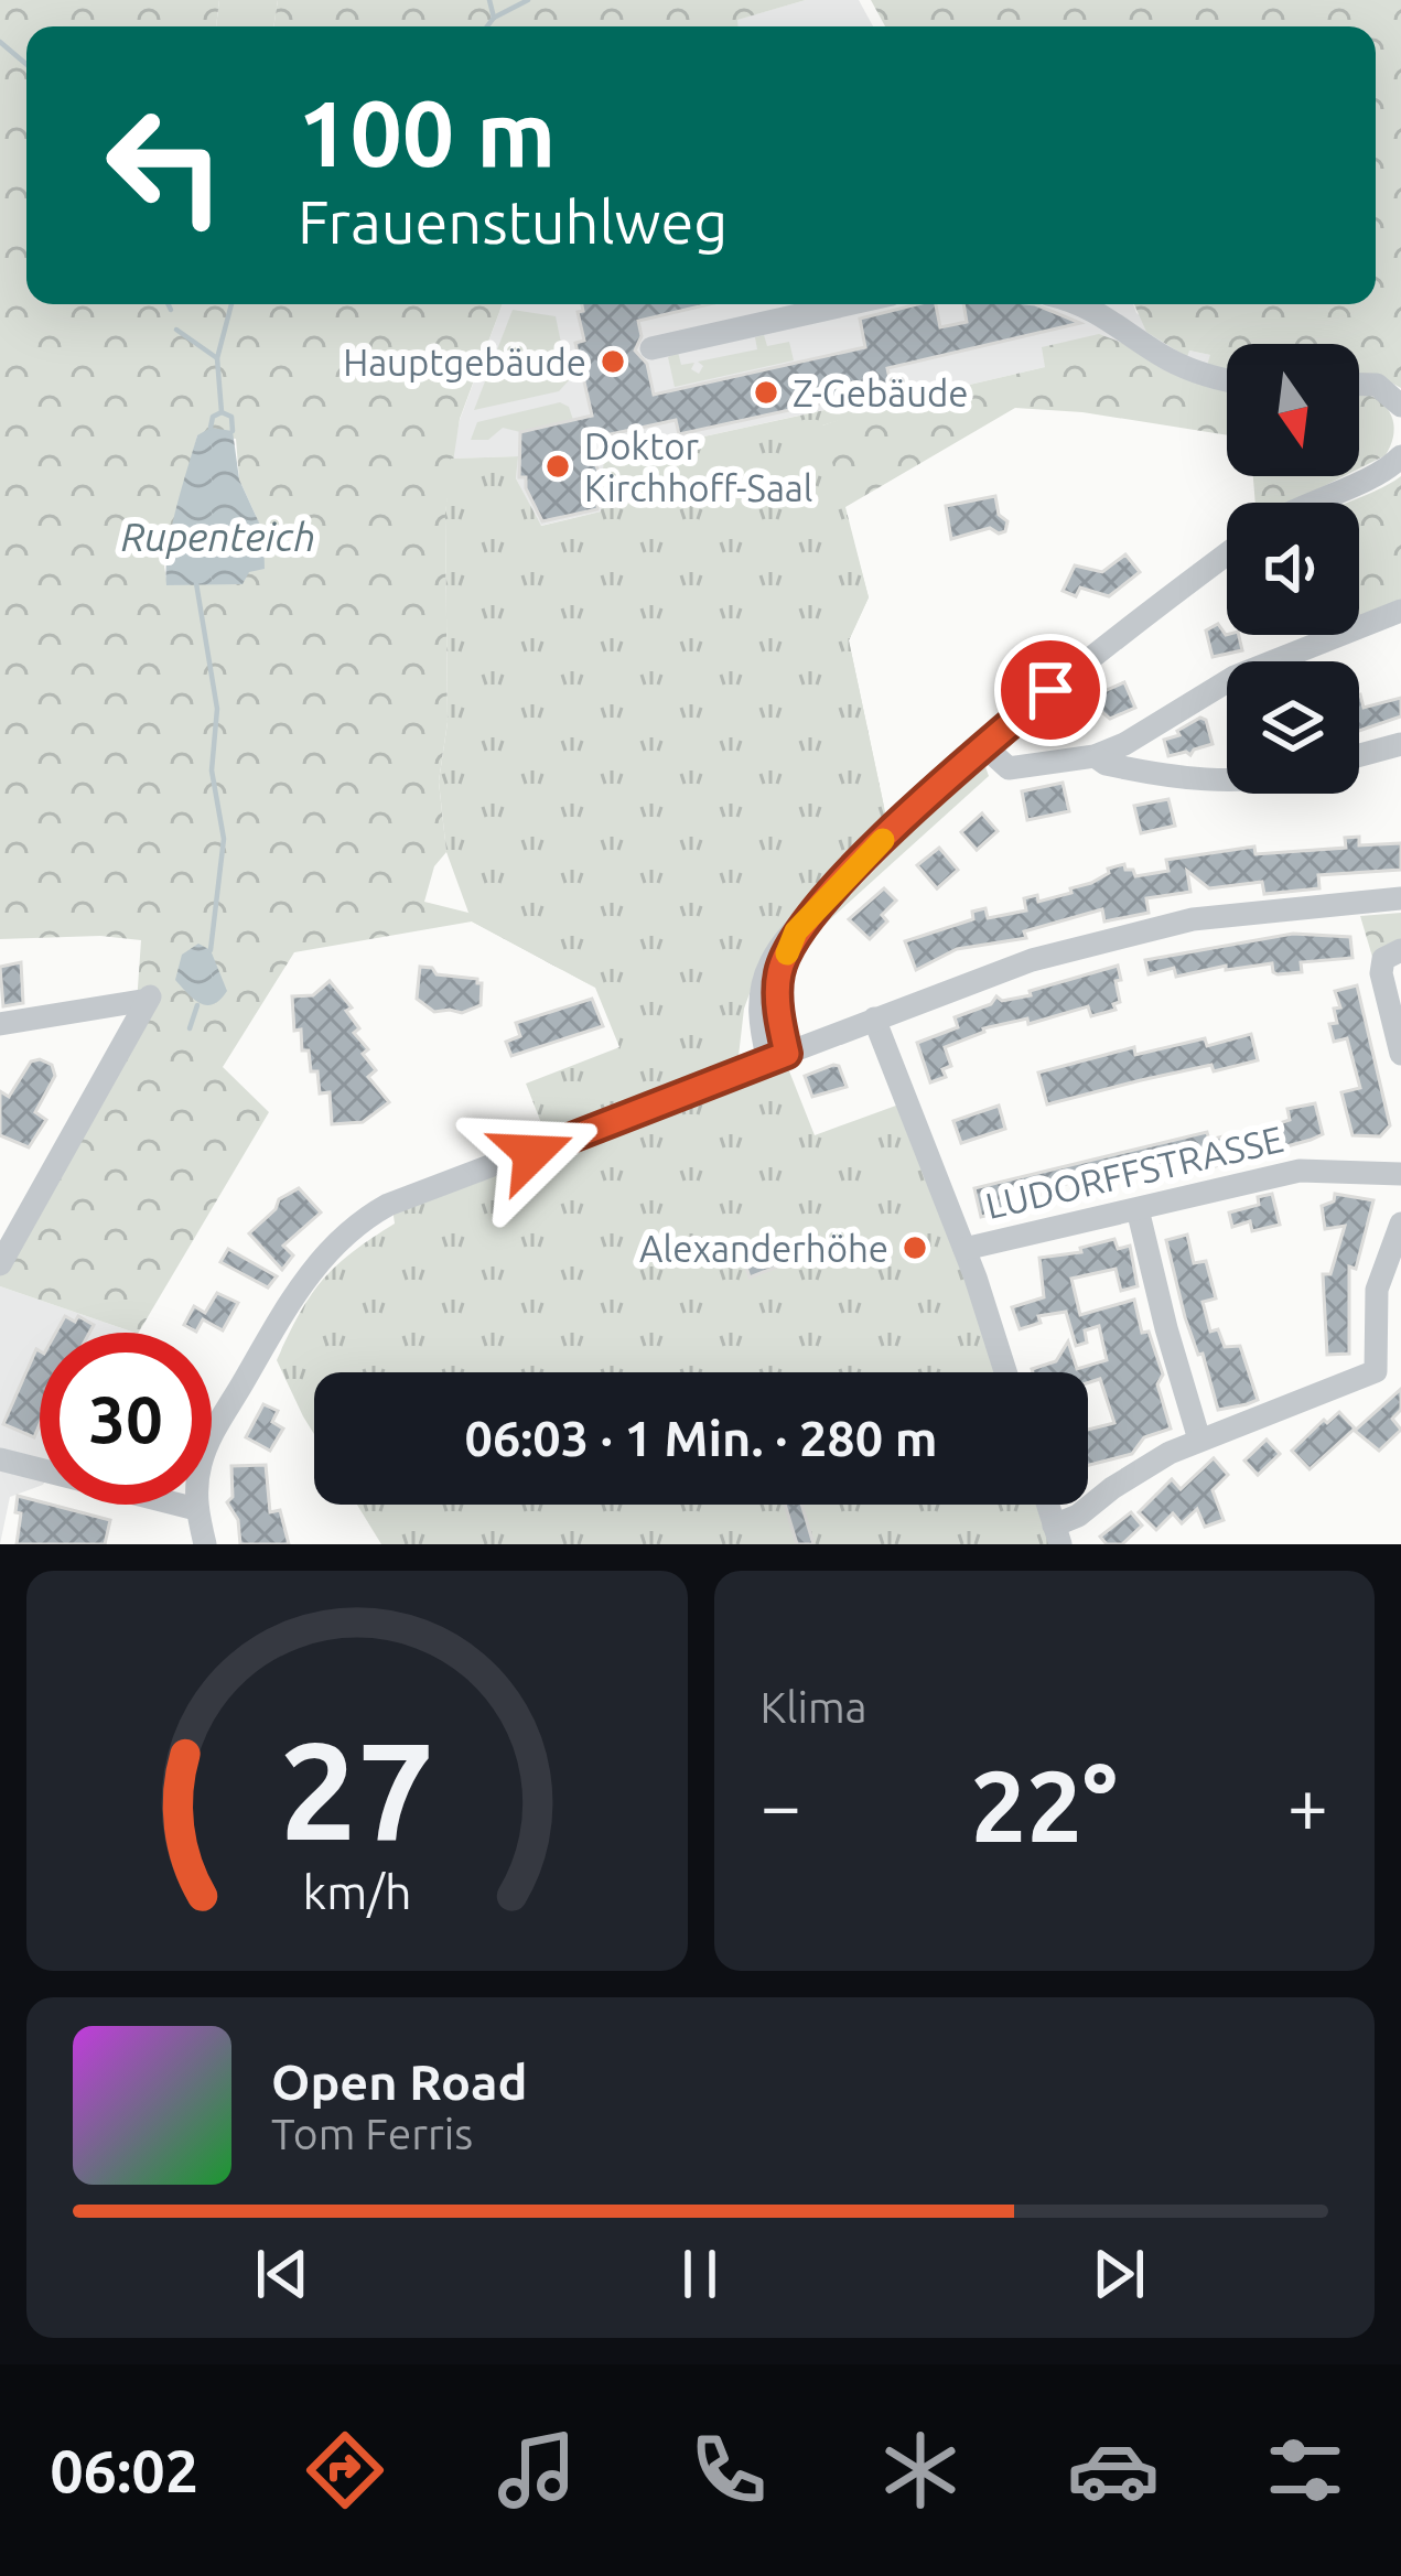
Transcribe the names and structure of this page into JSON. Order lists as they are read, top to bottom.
{
  "streets": {
    "street": ["LUDORFFSTRASSE"]
  },
  "water": ["Rupenteich"],
  "places": [
    "Hauptgebäude",
    "Z-Gebäude",
    "Doktor Kirchhoff-Saal",
    "Alexanderhöhe"
  ],
  "north": "bottom",
  "page": {
    "turn": ["100 m", "Frauenstuhlweg"],
    "limit": "30",
    "trip": "06:03 · 1 Min. · 280 m",
    "tile": "Klima",
    "heat": ["−", "22°", "+"],
    "song": ["Open Road", "Tom Ferris"],
    "tabs": "06:02",
    "gauge": ["27", "km/h"]
  }
}
